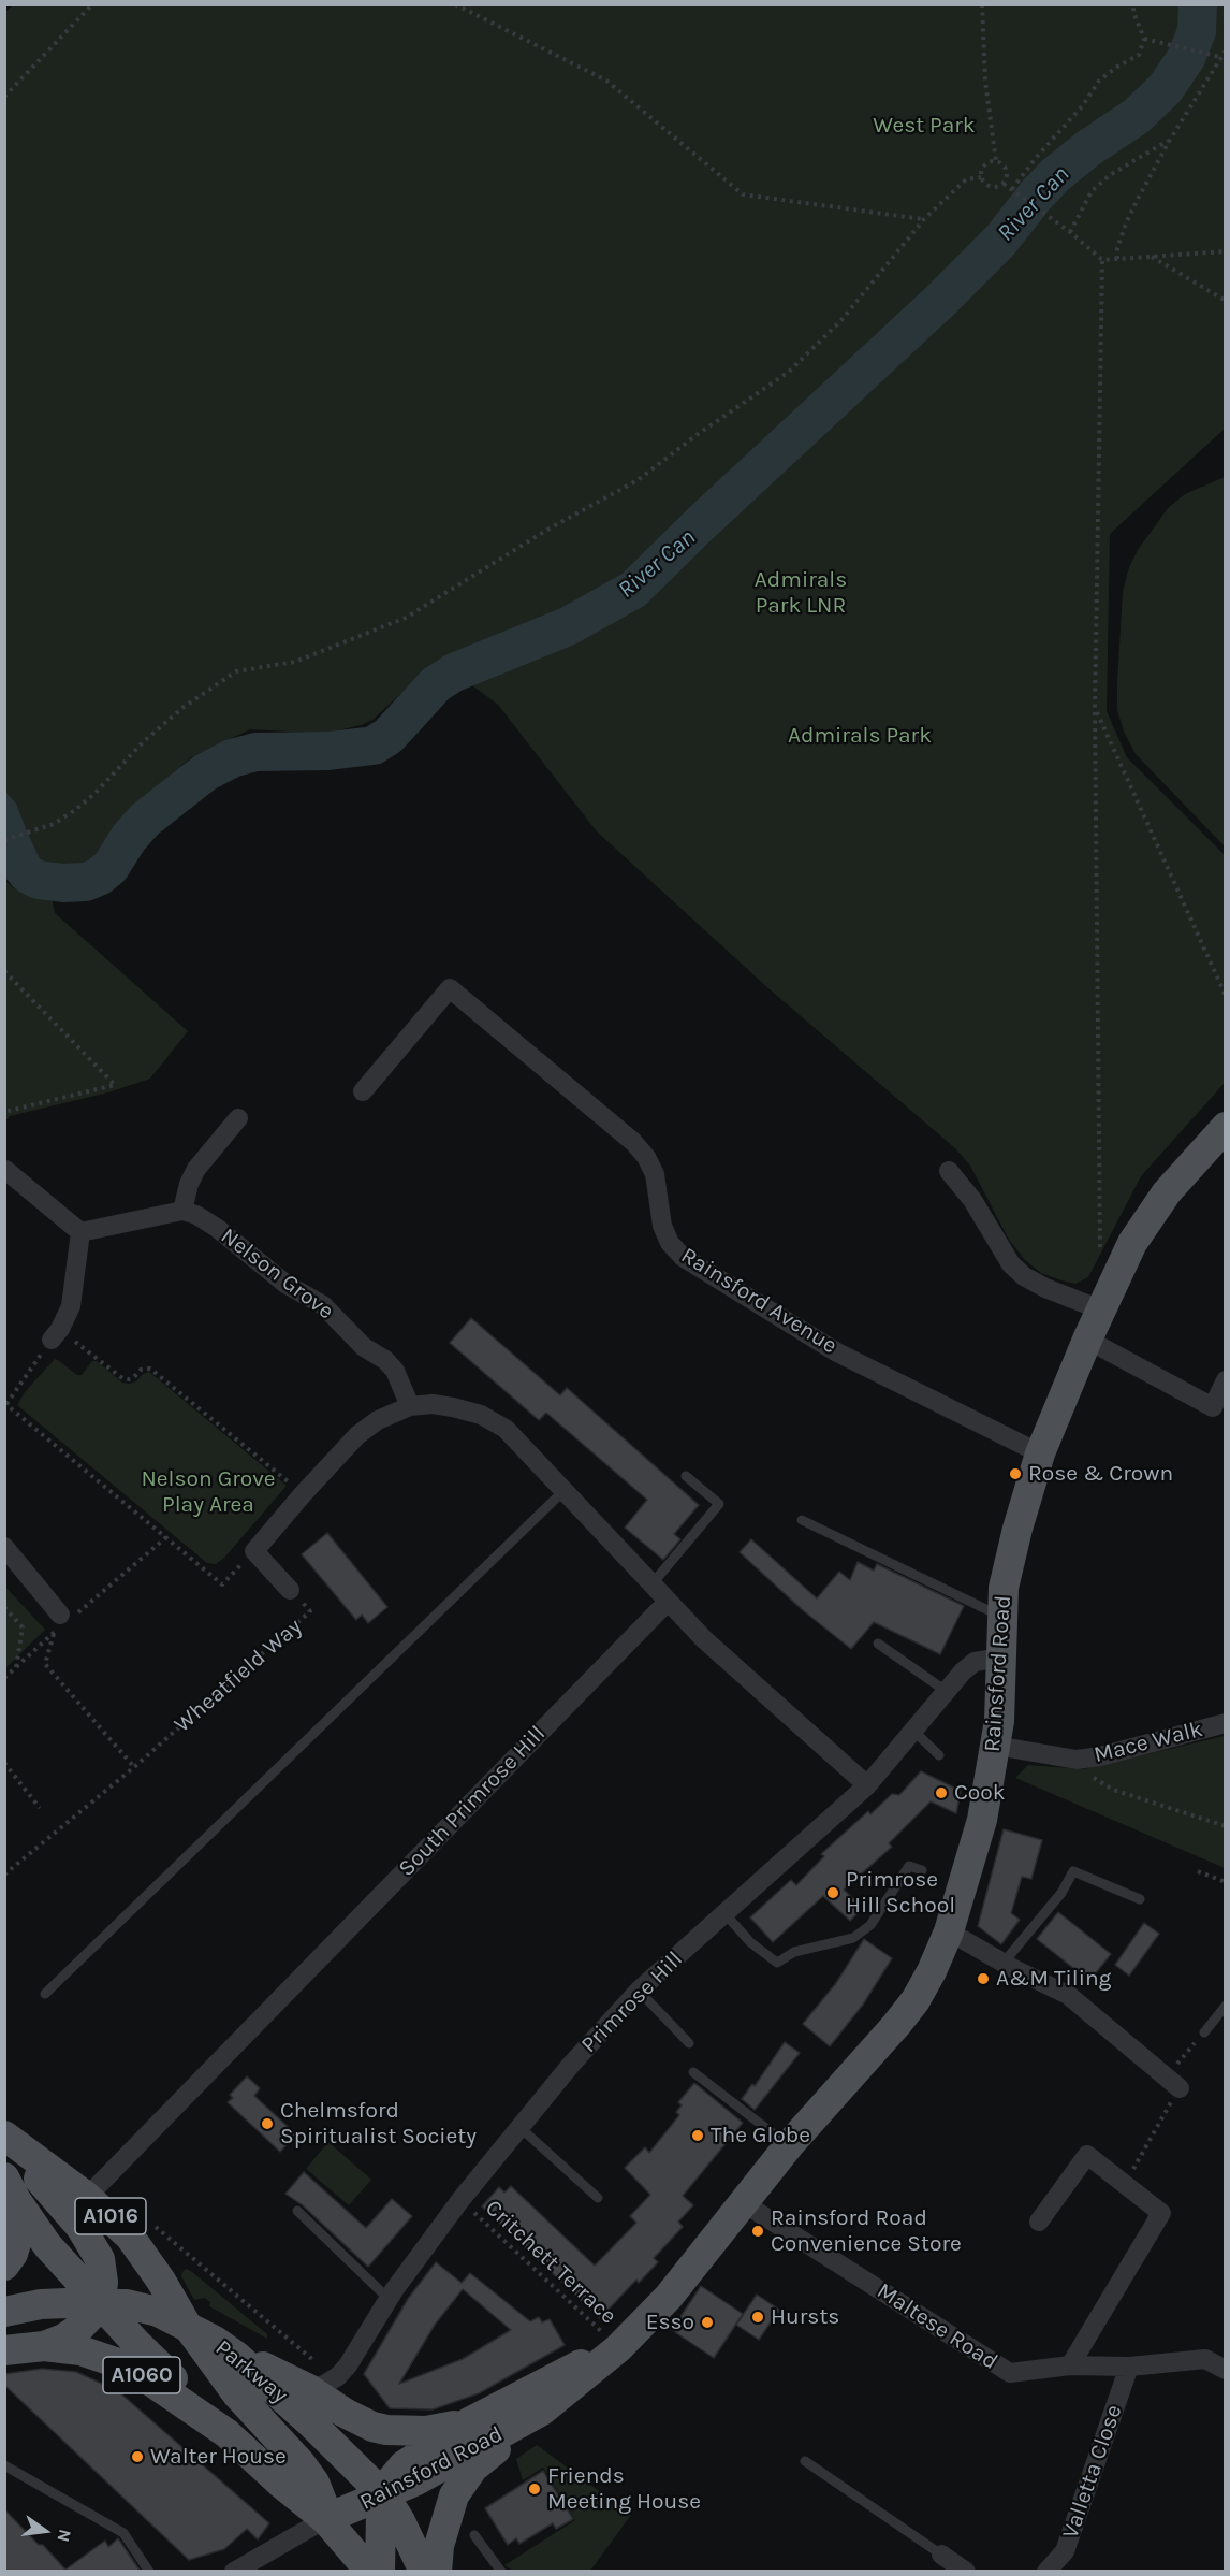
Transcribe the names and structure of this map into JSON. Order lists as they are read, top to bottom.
{
  "streets": {
    "main road": [
      "Rainsford Road",
      "A1016",
      "Parkway",
      "A1060"
    ],
    "street": [
      "Nelson Grove",
      "Rainsford Avenue",
      "Wheatfield Way",
      "Mace Walk",
      "South Primrose Hill",
      "Primrose Hill",
      "Maltese Road",
      "Valletta Close"
    ],
    "path": ["Critchett Terrace"]
  },
  "crossings": [
    ["Rainsford Avenue", "Rainsford Road"],
    ["Rainsford Road", "Mace Walk"],
    ["Rainsford Road", "Primrose Hill"],
    ["Rainsford Road", "Critchett Terrace"],
    ["Rainsford Road", "Maltese Road"],
    ["Rainsford Road", "Parkway"],
    ["Rainsford Road", "A1060"],
    ["South Primrose Hill", "A1016"],
    ["Primrose Hill", "Critchett Terrace"],
    ["Primrose Hill", "A1060"],
    ["A1016", "Parkway"],
    ["A1016", "A1060"],
    ["Maltese Road", "Valletta Close"],
    ["Parkway", "A1060"]
  ],
  "water": ["River Can"],
  "parks": [
    "West Park",
    "Admirals Park LNR",
    "Admirals Park",
    "Nelson Grove Play Area"
  ],
  "places": [
    "Rose & Crown",
    "Cook",
    "Primrose Hill School",
    "A&M Tiling",
    "Chelmsford Spiritualist Society",
    "The Globe",
    "Rainsford Road Convenience Store",
    "Hursts",
    "Esso",
    "Walter House",
    "Friends Meeting House"
  ],
  "north": "right"
}
